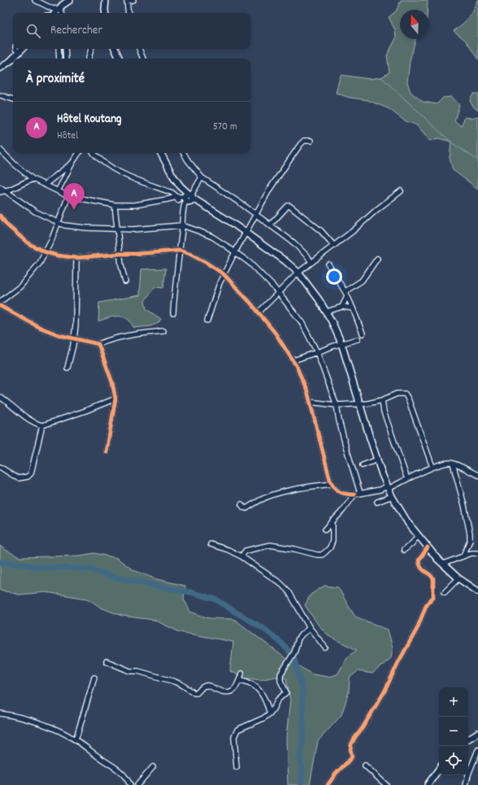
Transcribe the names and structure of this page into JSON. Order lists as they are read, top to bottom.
{
  "north": "top",
  "page": {
    "search": "Rechercher",
    "heading": "À proximité",
    "list": [
      {
        "mark": "A",
        "name": "Hôtel Koutang",
        "note": "Hôtel",
        "value": "570 m"
      }
    ],
    "pins": "A",
    "map_buttons": ["+", "−"]
  }
}
